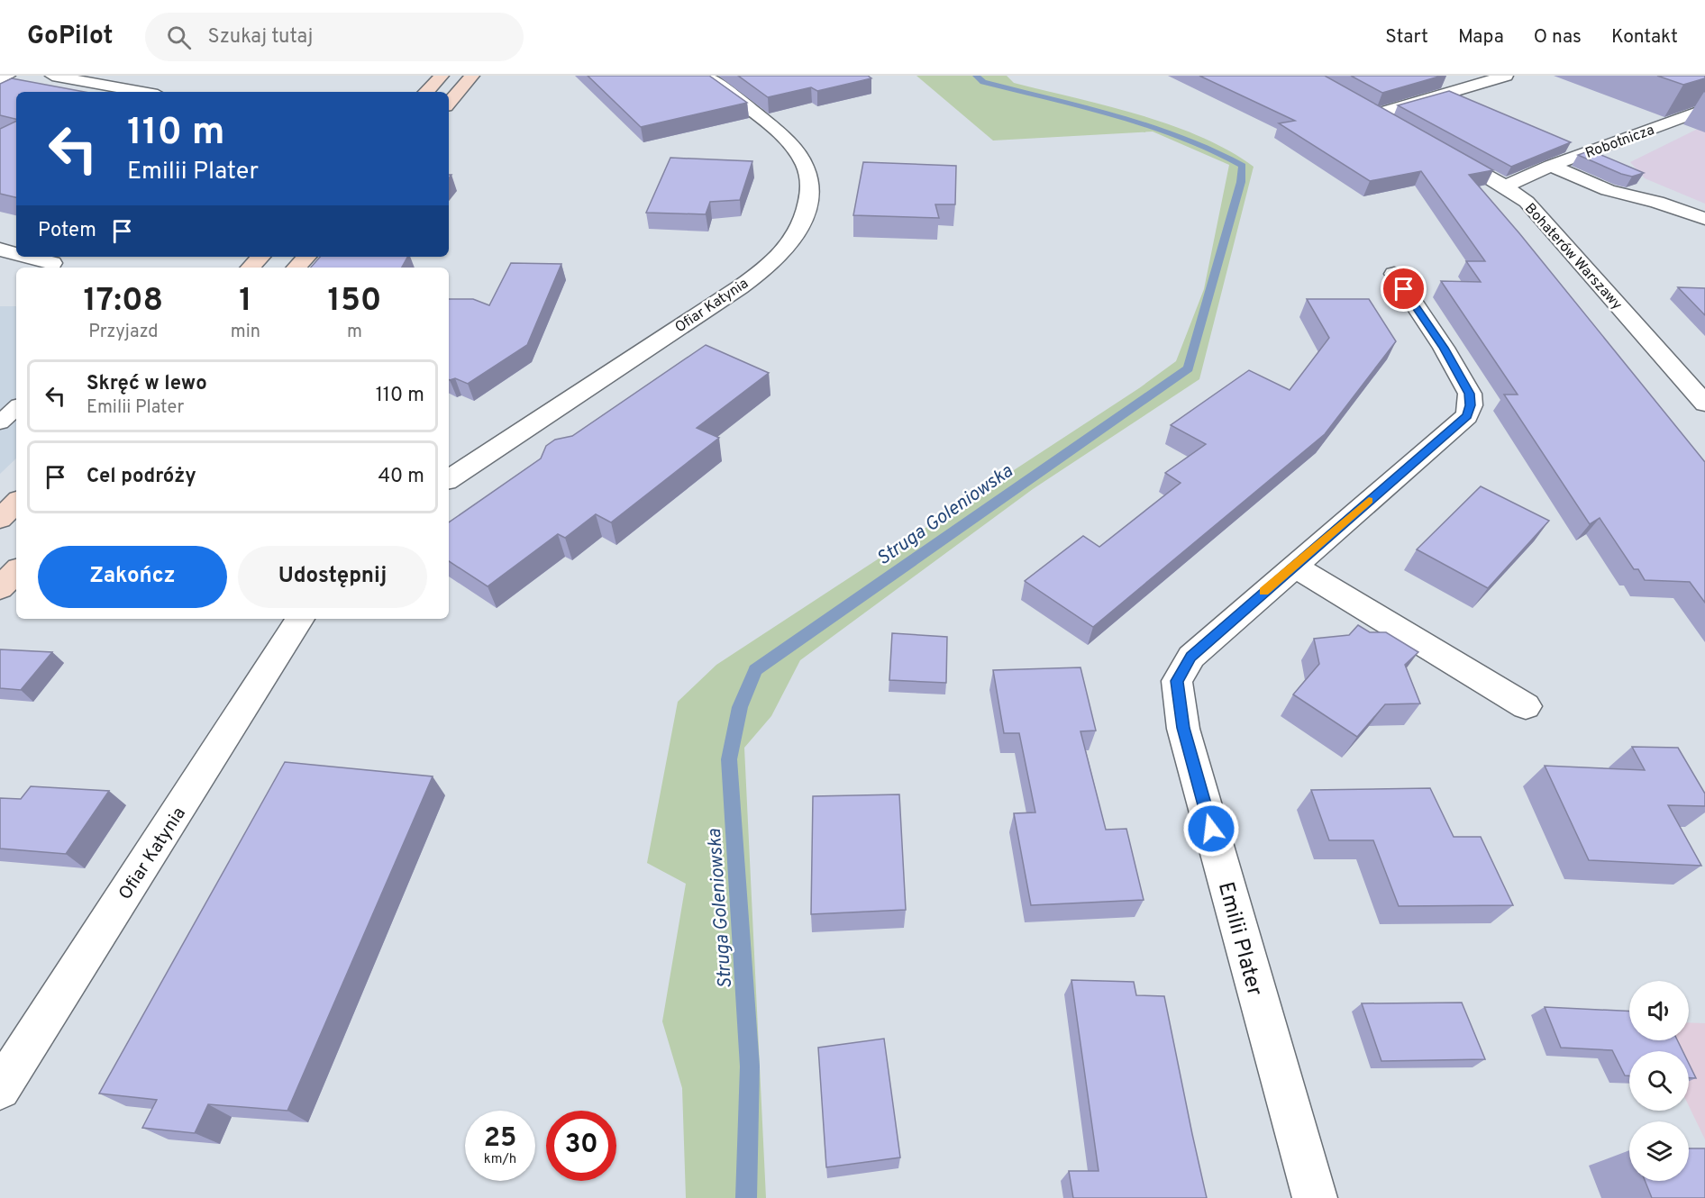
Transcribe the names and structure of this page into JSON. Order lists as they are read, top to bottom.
{
  "streets": {
    "street": [
      "Robotnicza",
      "Bohaterów Warszawy",
      "Ofiar Katynia",
      "Emilii Plater"
    ]
  },
  "crossings": [
    ["Robotnicza", "Bohaterów Warszawy"]
  ],
  "water": ["Struga Goleniowska"],
  "page": {
    "header": "GoPilot",
    "search": "Szukaj tutaj",
    "nav": [
      "Start",
      "Mapa",
      "O nas",
      "Kontakt"
    ],
    "turn": ["110 m", "Emilii Plater"],
    "then": "Potem",
    "eta": [
      "17:08",
      "Przyjazd",
      "1",
      "min",
      "150",
      "m"
    ],
    "list": [
      {
        "name": "Skręć w lewo",
        "note": "Emilii Plater",
        "value": "110 m"
      },
      {
        "name": "Cel podróży",
        "value": "40 m"
      }
    ],
    "buttons": ["Zakończ", "Udostępnij"],
    "speed": "25 km/h",
    "limit": "30"
  }
}
